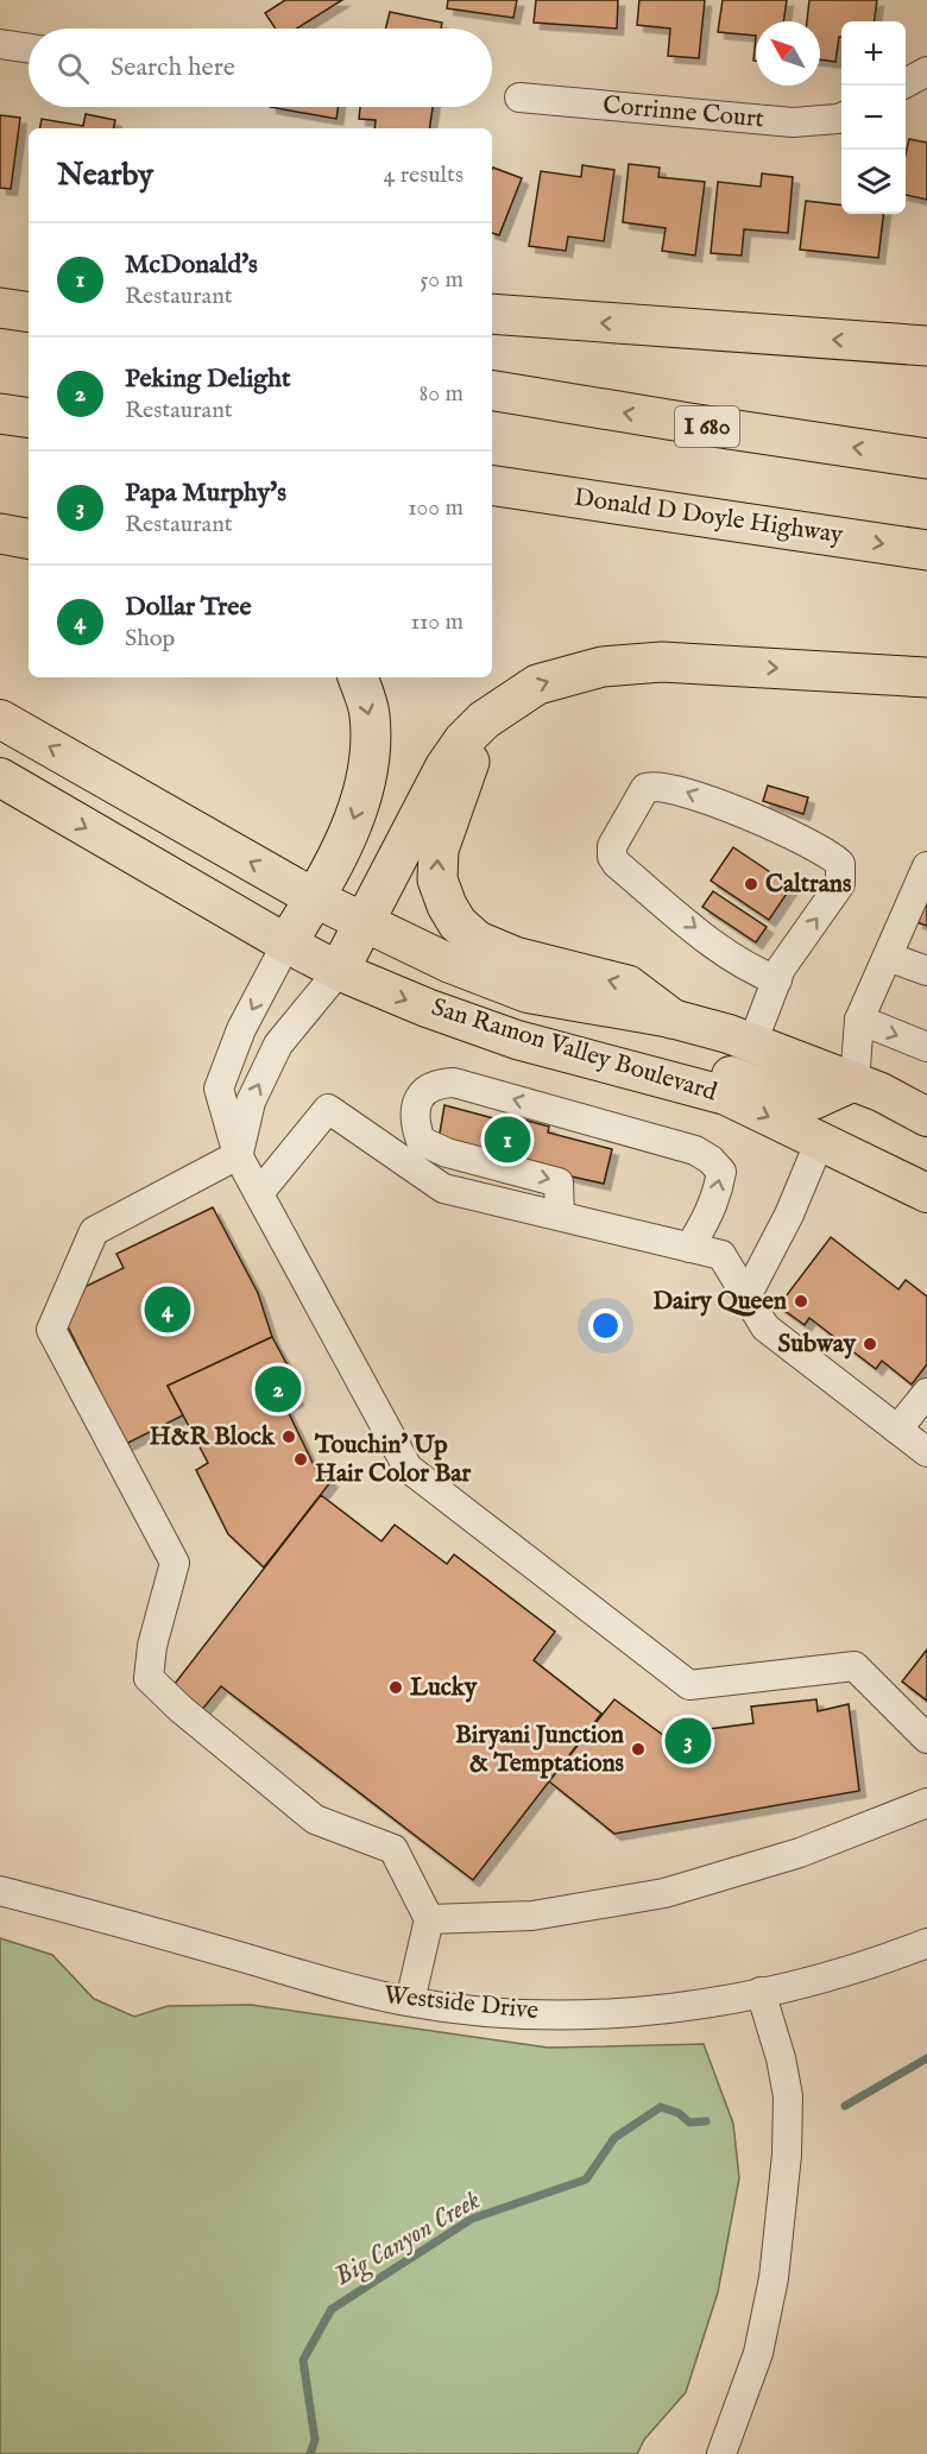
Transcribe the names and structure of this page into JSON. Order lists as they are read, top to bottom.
{
  "streets": {
    "highway": ["I 680", "Donald D Doyle Highway"],
    "main road": ["San Ramon Valley Boulevard"],
    "street": ["Corrinne Court", "Westside Drive"]
  },
  "water": ["Big Canyon Creek"],
  "places": [
    "Caltrans",
    "Dairy Queen",
    "Subway",
    "H&R Block",
    "Touchin' Up Hair Color Bar",
    "Lucky",
    "Biryani Junction & Temptations"
  ],
  "north": "top left",
  "page": {
    "map_buttons": ["+", "−"],
    "search": "Search here",
    "heading": ["Nearby", "4 results"],
    "list": [
      {
        "mark": "1",
        "name": "McDonald's",
        "note": "Restaurant",
        "value": "50 m"
      },
      {
        "mark": "2",
        "name": "Peking Delight",
        "note": "Restaurant",
        "value": "80 m"
      },
      {
        "mark": "3",
        "name": "Papa Murphy's",
        "note": "Restaurant",
        "value": "100 m"
      },
      {
        "mark": "4",
        "name": "Dollar Tree",
        "note": "Shop",
        "value": "110 m"
      }
    ],
    "pins": [
      "1",
      "4",
      "2",
      "3"
    ]
  }
}
